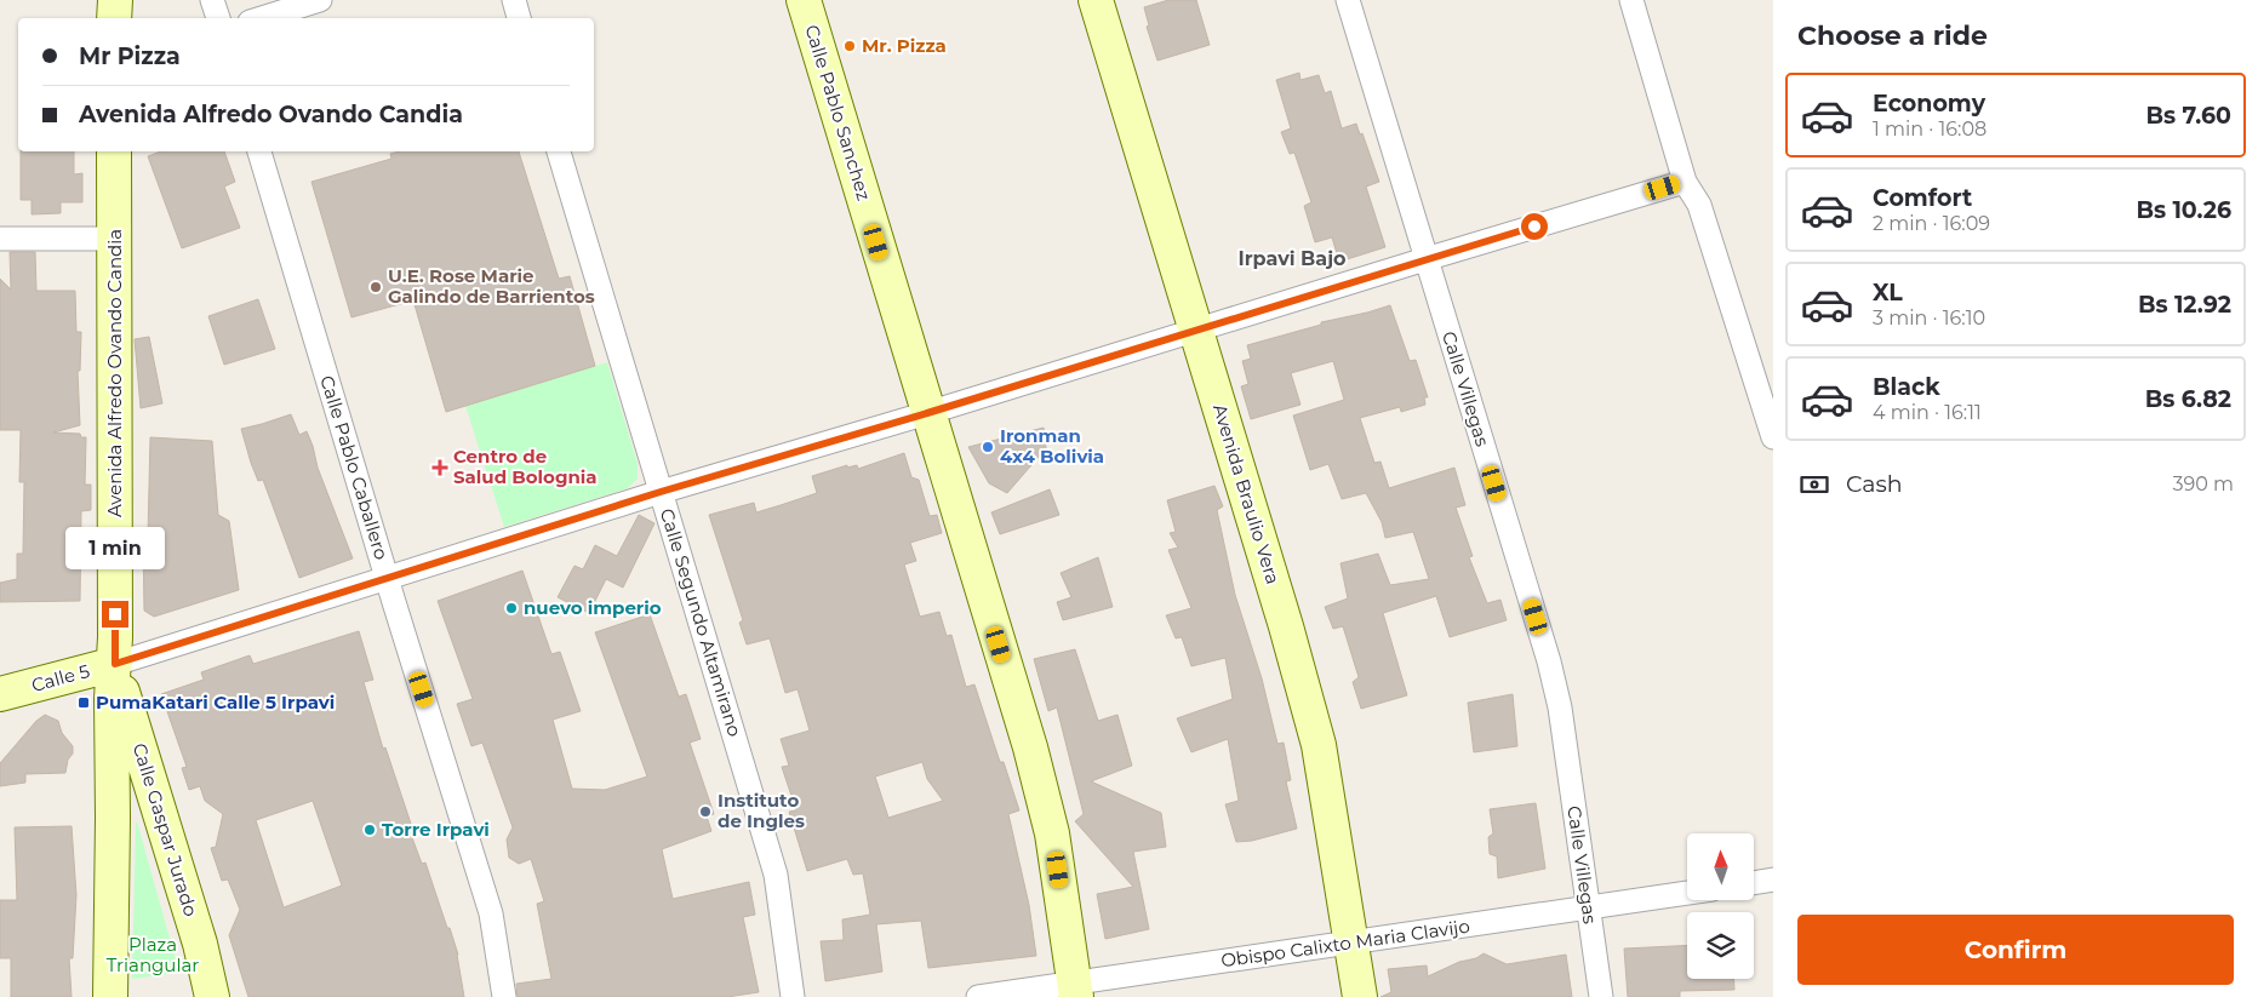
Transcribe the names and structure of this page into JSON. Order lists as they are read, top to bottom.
{
  "streets": {
    "main road": [
      "Calle Pablo Sanchez",
      "Avenida Alfredo Ovando Candia",
      "Avenida Braulio Vera",
      "Calle 5",
      "Calle Gaspar Jurado"
    ],
    "street": [
      "Calle Villegas",
      "Calle Pablo Caballero",
      "Calle Segundo Altamirano",
      "Obispo Calixto Maria Clavijo"
    ]
  },
  "crossings": [
    ["Calle Pablo Sanchez", "Calle 5"],
    ["Calle Pablo Sanchez", "Obispo Calixto Maria Clavijo"],
    ["Avenida Alfredo Ovando Candia", "Calle 5"],
    ["Avenida Alfredo Ovando Candia", "Calle Gaspar Jurado"],
    ["Calle Villegas", "Calle 5"],
    ["Calle Villegas", "Obispo Calixto Maria Clavijo"],
    ["Calle Pablo Caballero", "Calle 5"],
    ["Avenida Braulio Vera", "Calle 5"],
    ["Avenida Braulio Vera", "Obispo Calixto Maria Clavijo"],
    ["Calle Segundo Altamirano", "Calle 5"],
    ["Calle 5", "Calle Gaspar Jurado"]
  ],
  "districts": ["Irpavi Bajo"],
  "parks": ["Plaza Triangular"],
  "places": {
    "other": [
      "Mr. Pizza",
      "U.E. Rose Marie Galindo de Barrientos",
      "Ironman 4x4 Bolivia",
      "nuevo imperio",
      "Instituto de Ingles",
      "Torre Irpavi"
    ],
    "health": ["Centro de Salud Bolognia"],
    "transit": ["PumaKatari Calle 5 Irpavi"]
  },
  "north": "top",
  "page": {
    "heading": "Choose a ride",
    "banner": ["Mr Pizza", "Avenida Alfredo Ovando Candia"],
    "list": [
      {
        "name": "Economy",
        "note": "1 min · 16:08",
        "value": "Bs 7.60"
      },
      {
        "name": "Comfort",
        "note": "2 min · 16:09",
        "value": "Bs 10.26"
      },
      {
        "name": "XL",
        "note": "3 min · 16:10",
        "value": "Bs 12.92"
      },
      {
        "name": "Black",
        "note": "4 min · 16:11",
        "value": "Bs 6.82"
      }
    ],
    "pay": ["Cash", "390 m"],
    "bubble": "1 min",
    "buttons": "Confirm"
  }
}
